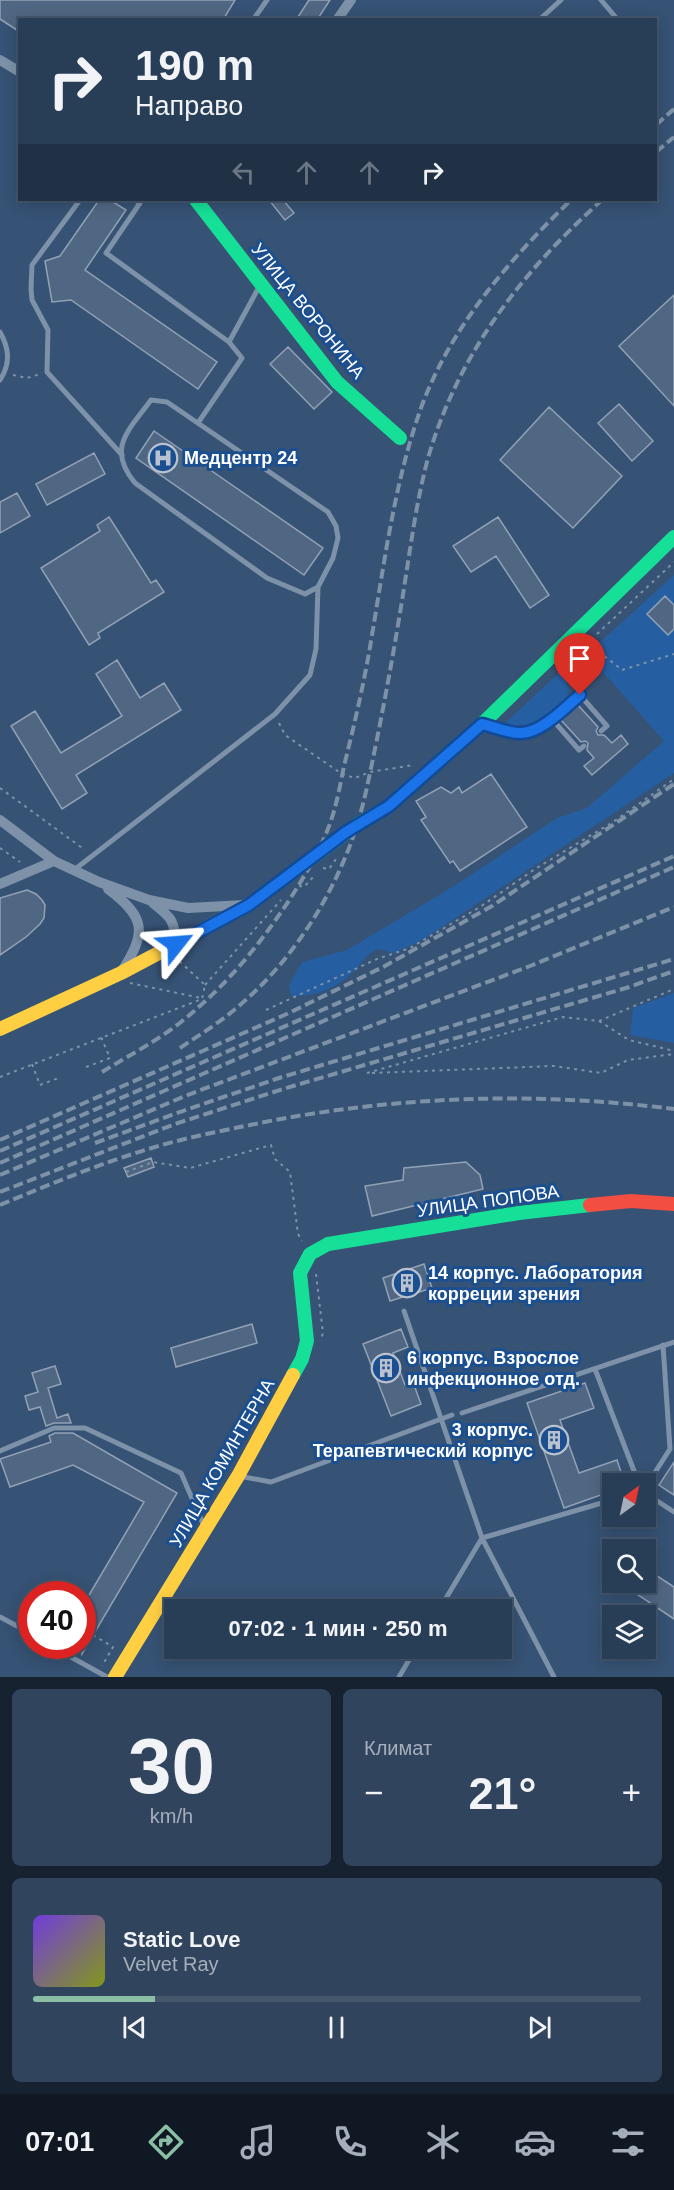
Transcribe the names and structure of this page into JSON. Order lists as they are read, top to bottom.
{
  "streets": {
    "street": ["УЛИЦА ВОРОНИНА", "УЛИЦА ПОПОВА", "УЛИЦА КОМИНТЕРНА"]
  },
  "crossings": [
    ["УЛИЦА ПОПОВА", "УЛИЦА КОМИНТЕРНА"]
  ],
  "places": {
    "hospital": ["Медцентр 24"],
    "building": ["14 корпус. Лаборатория корреции зрения", "6 корпус. Взрослое инфекционное отд.", "3 корпус. Терапевтический корпус"]
  },
  "north": "top right",
  "page": {
    "turn": ["190 m", "Направо"],
    "limit": "40",
    "trip": "07:02 · 1 мин · 250 m",
    "tile": [
      ["30", "km/h"],
      "Климат"
    ],
    "heat": ["−", "21°", "+"],
    "song": ["Static Love", "Velvet Ray"],
    "tabs": "07:01"
  }
}
